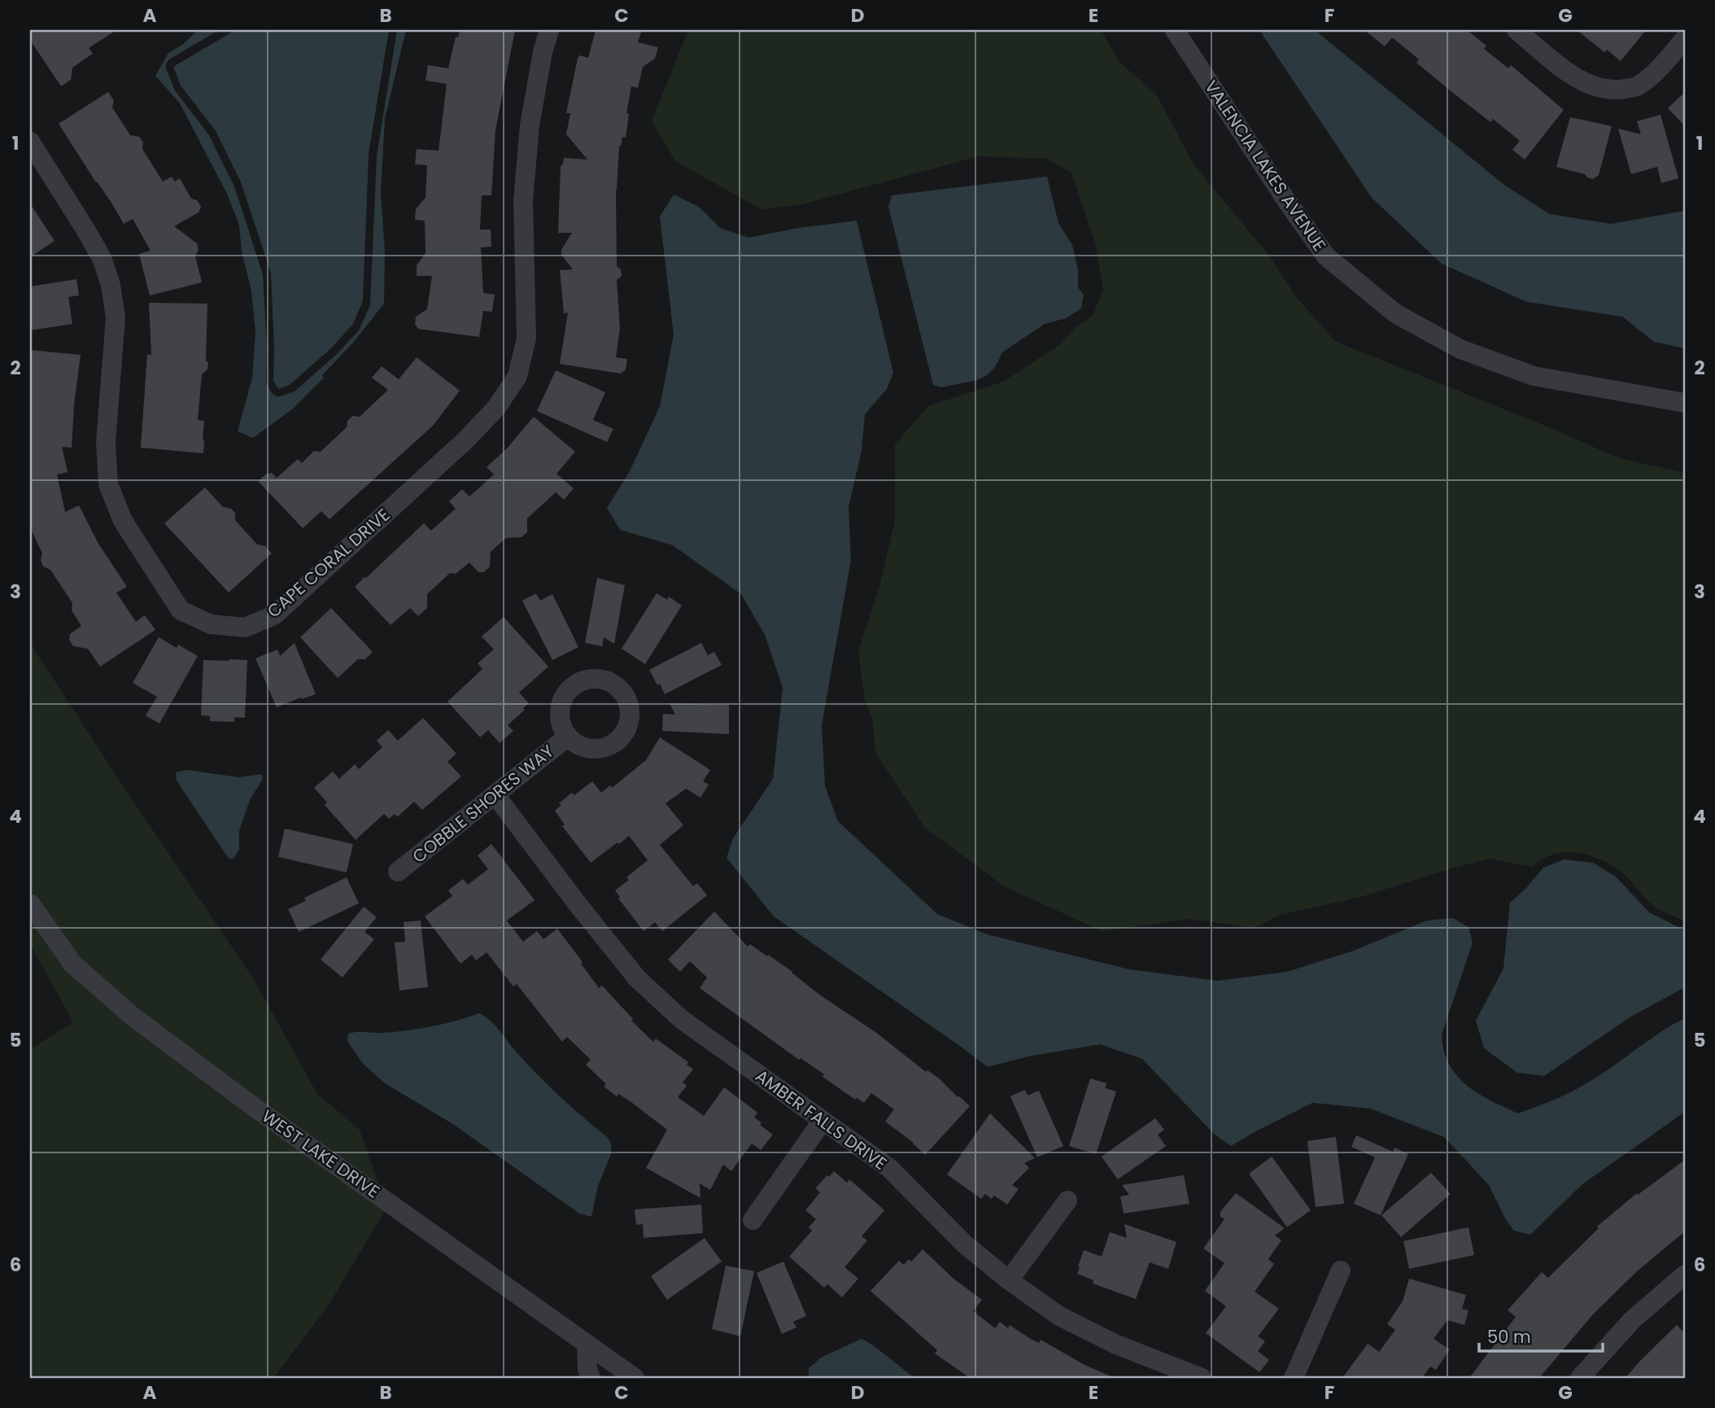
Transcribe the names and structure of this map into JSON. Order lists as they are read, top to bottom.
{
  "streets": {
    "street": [
      "VALENCIA LAKES AVENUE",
      "CAPE CORAL DRIVE",
      "COBBLE SHORES WAY",
      "AMBER FALLS DRIVE",
      "WEST LAKE DRIVE"
    ]
  },
  "crossings": [
    ["COBBLE SHORES WAY", "AMBER FALLS DRIVE"]
  ],
  "scale_bar": "50 m",
  "grid": {
    "columns": [
      "A",
      "B",
      "C",
      "D",
      "E",
      "F",
      "G"
    ],
    "rows": [
      "1",
      "2",
      "3",
      "4",
      "5",
      "6"
    ]
  }
}
